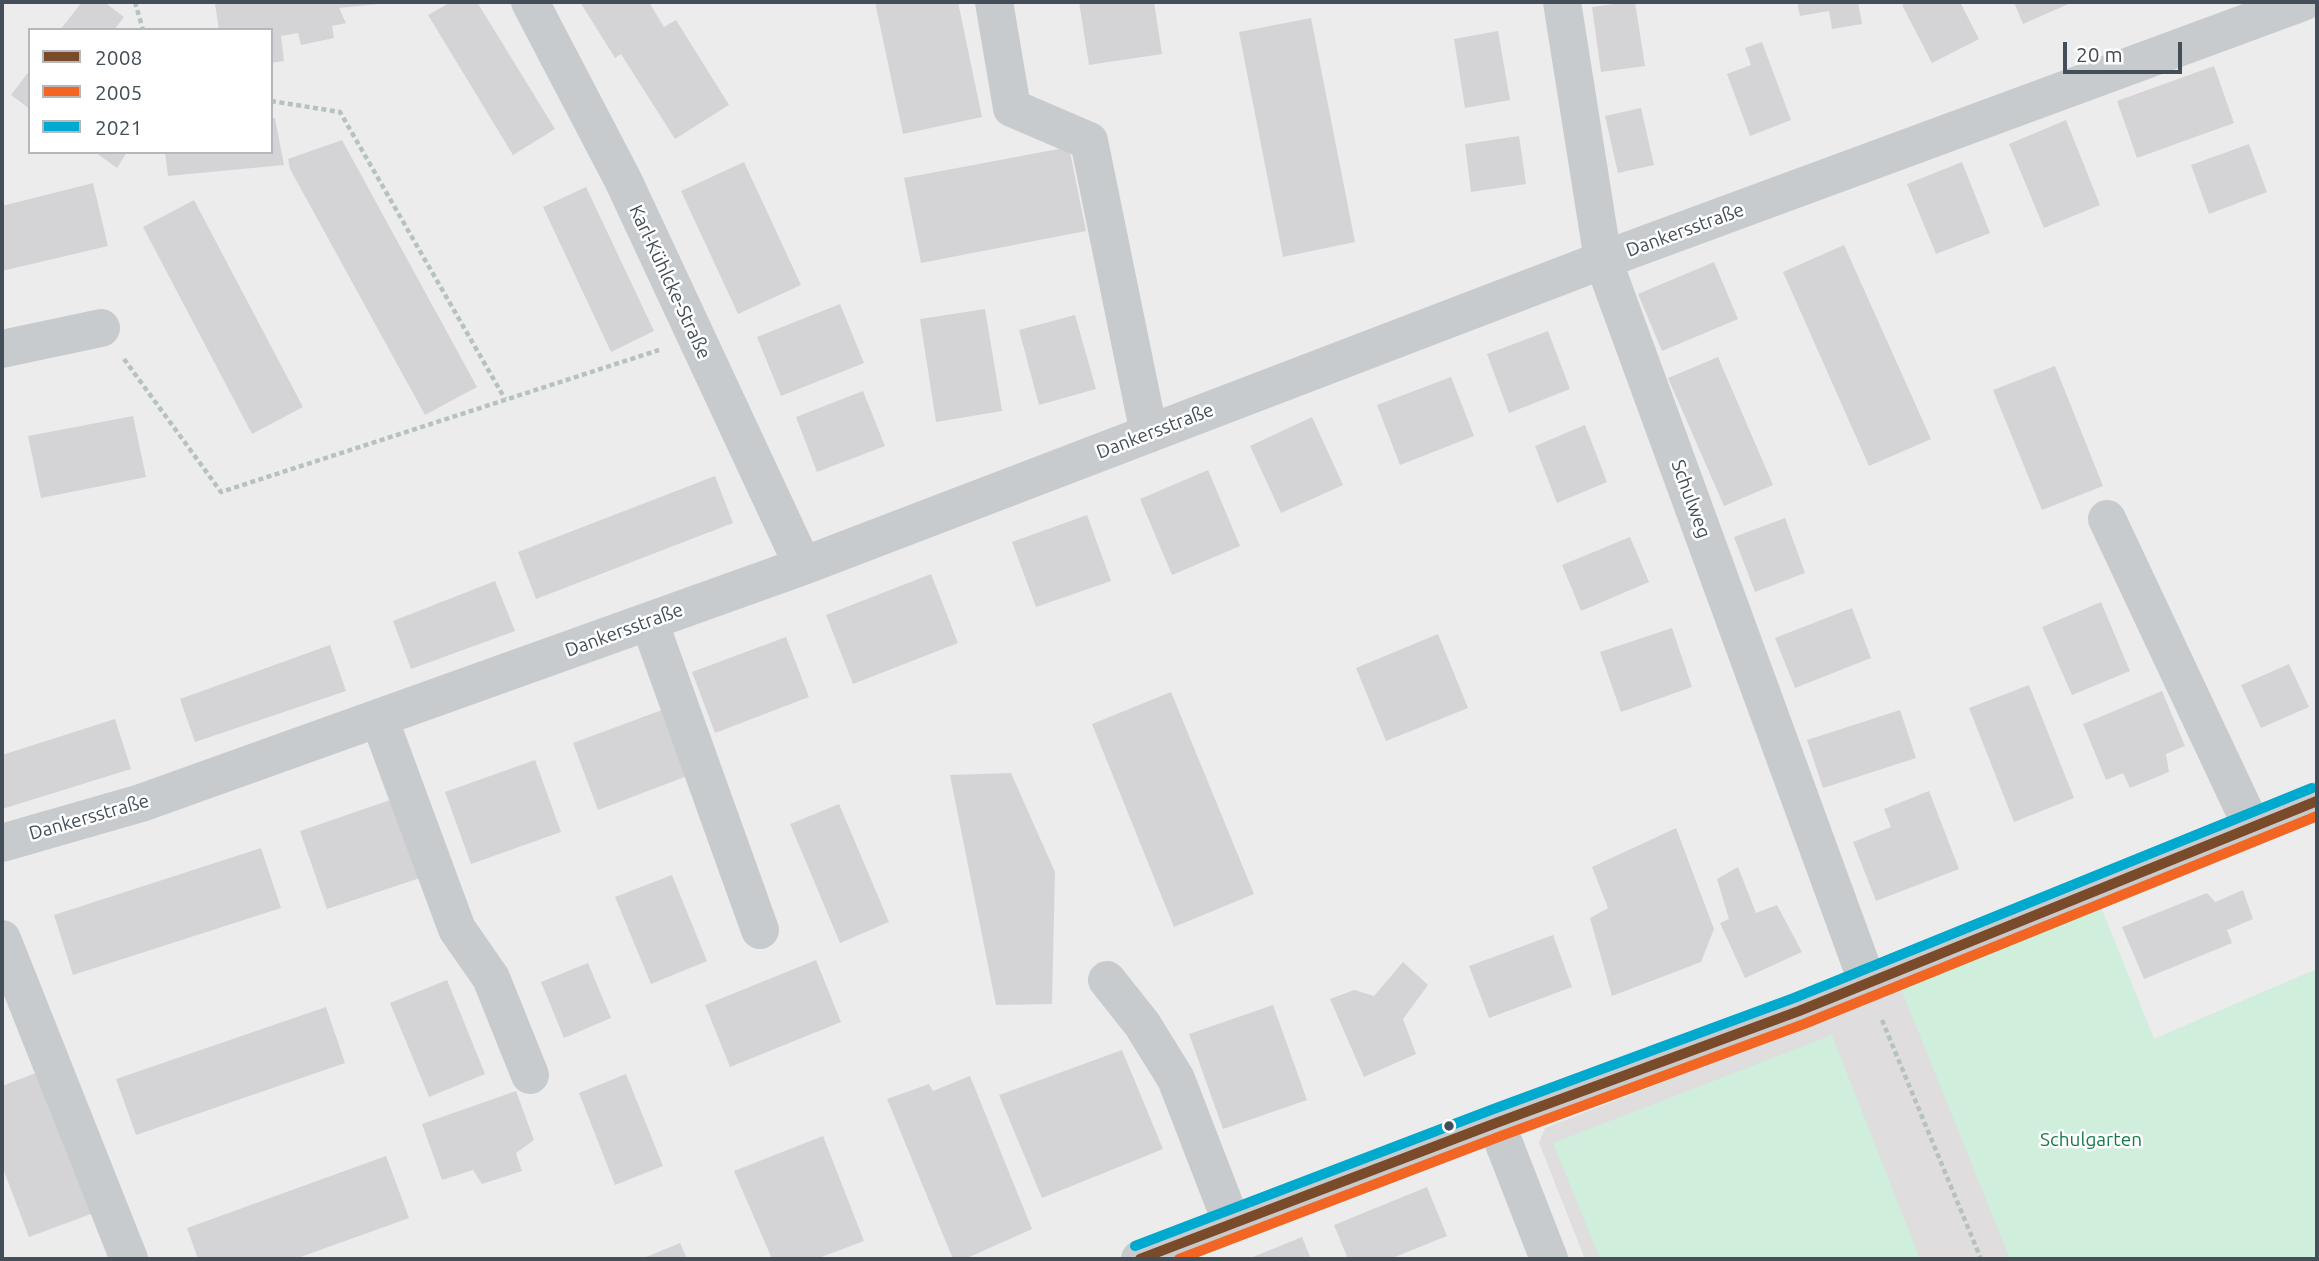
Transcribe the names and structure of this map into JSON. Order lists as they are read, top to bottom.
{
  "streets": {
    "street": ["Dankersstraße", "Karl-Kühlcke-Straße", "Schulweg"]
  },
  "crossings": [
    ["Dankersstraße", "Karl-Kühlcke-Straße"],
    ["Dankersstraße", "Schulweg"]
  ],
  "parks": ["Schulgarten"],
  "lines": ["transit line 2021", "transit line 2008", "transit line 2005"],
  "legend": ["2008", "2005", "2021"],
  "scale_bar": "20 m"
}
